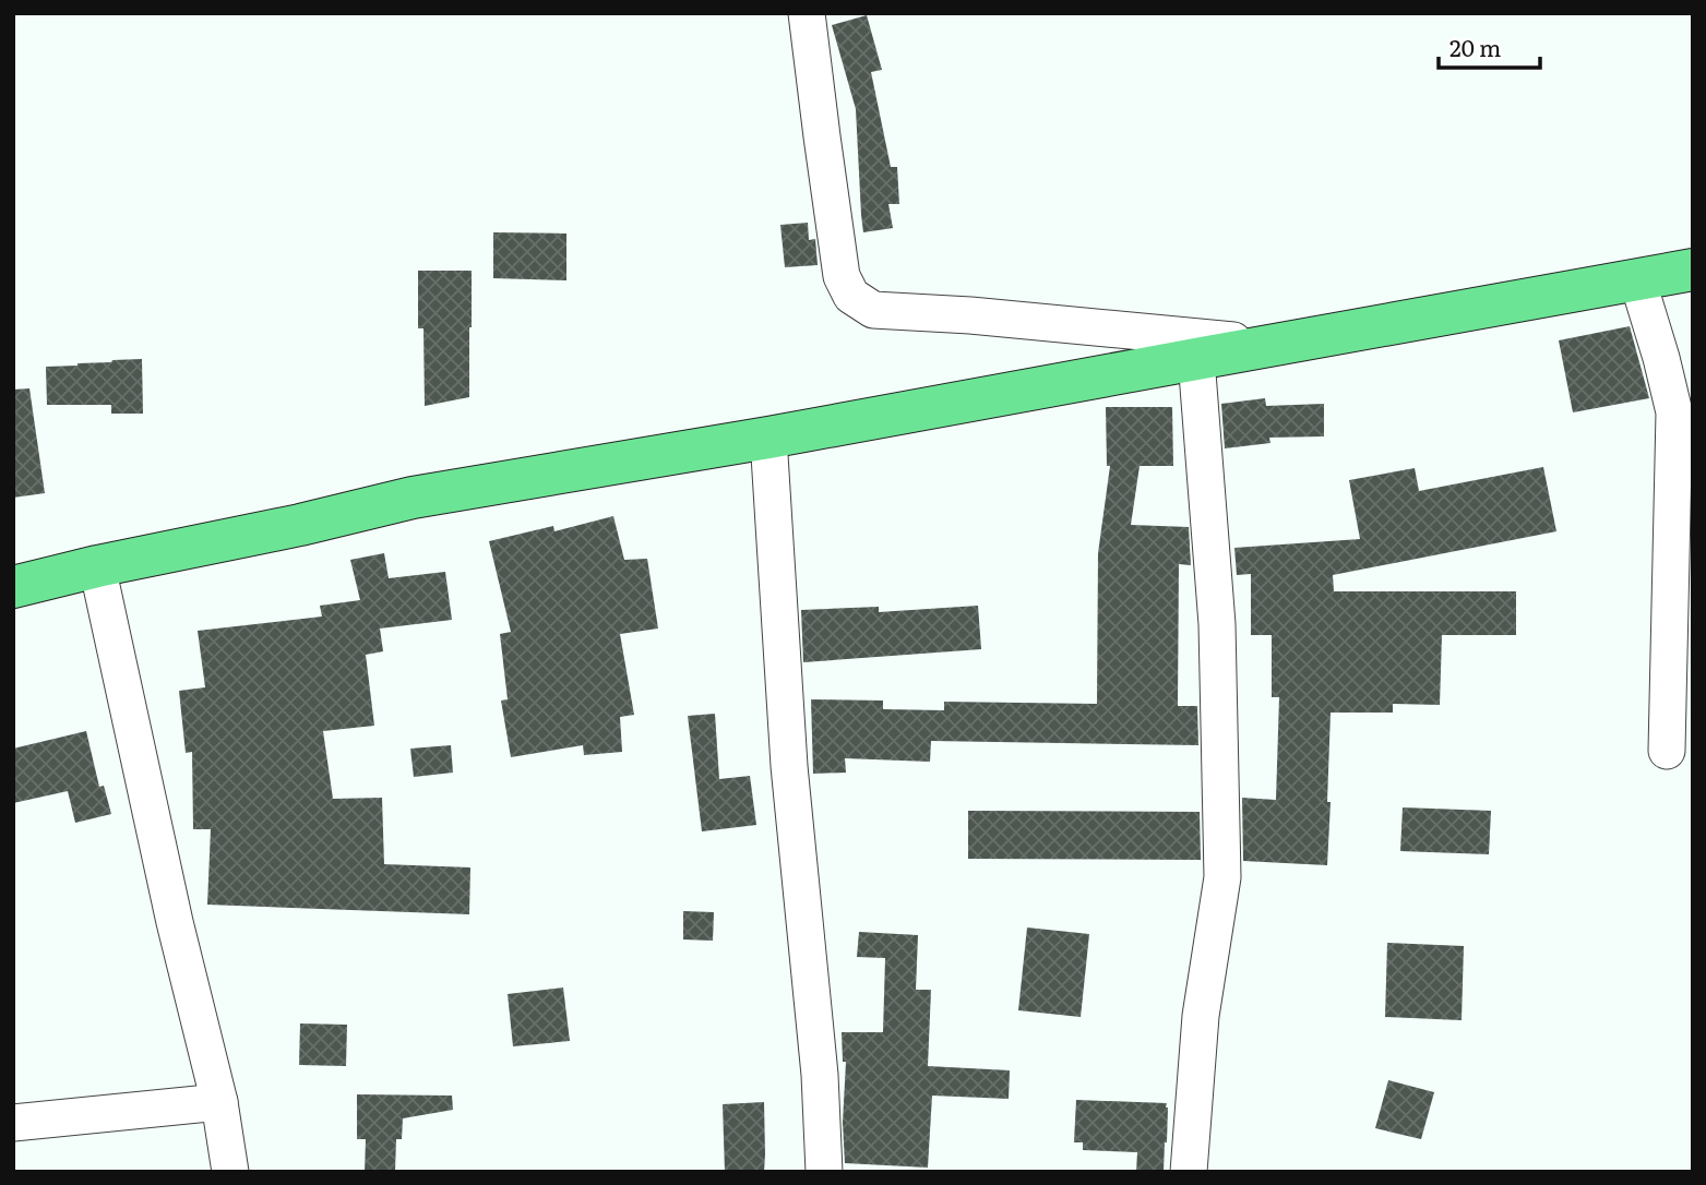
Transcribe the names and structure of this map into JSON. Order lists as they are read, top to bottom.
{
  "scale_bar": "20 m"
}
